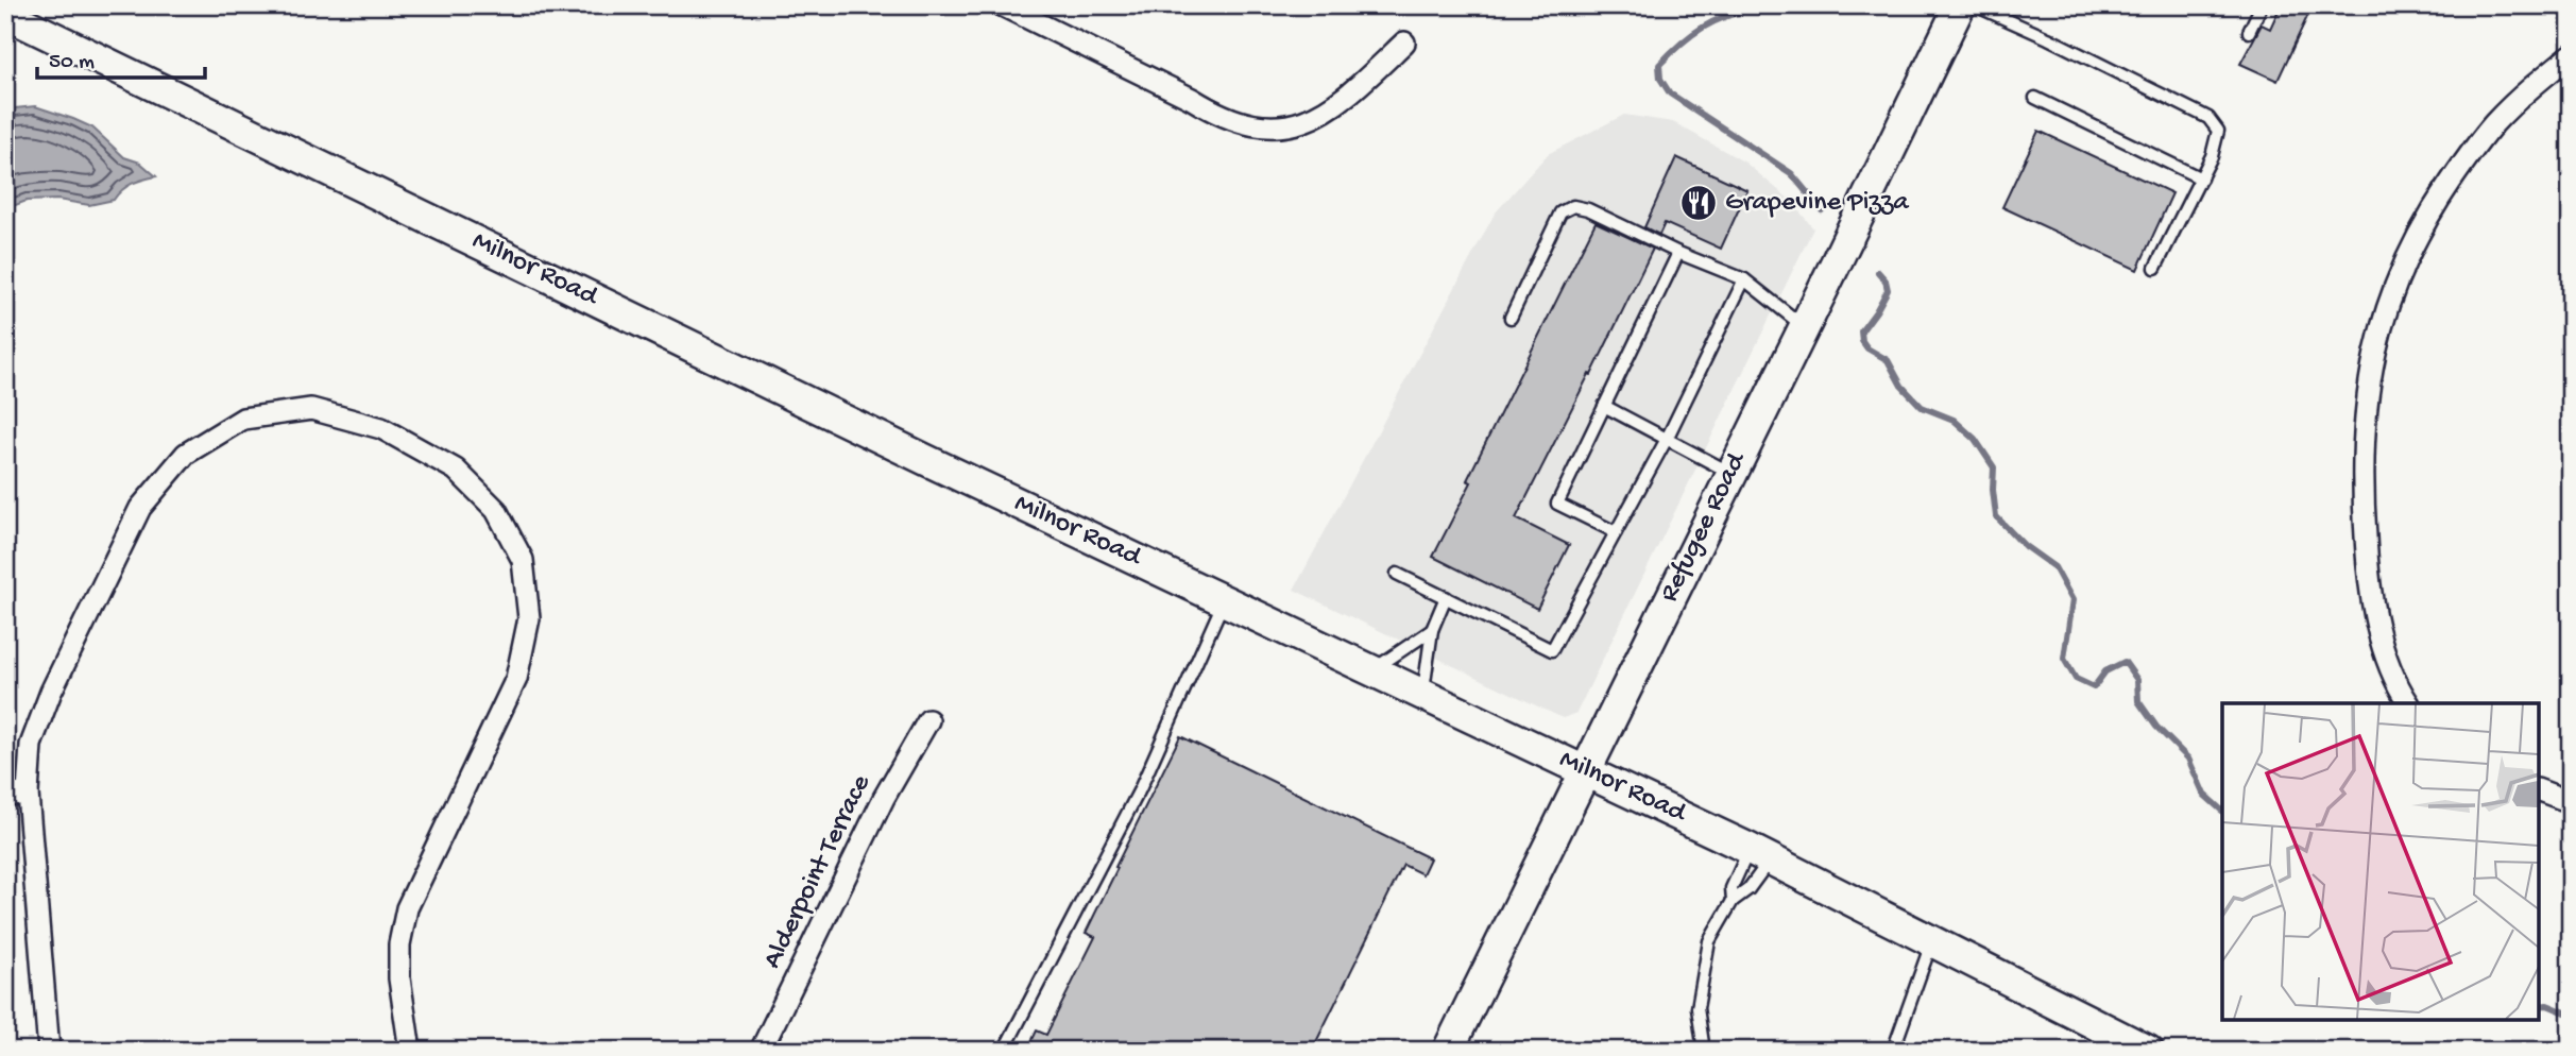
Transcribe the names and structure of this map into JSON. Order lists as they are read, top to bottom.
{
  "streets": {
    "main road": ["Milnor Road", "Refugee Road"],
    "street": ["Alderpoint Terrace"]
  },
  "crossings": [
    ["Milnor Road", "Refugee Road"]
  ],
  "places": {
    "restaurant": ["Grapevine Pizza"]
  },
  "scale_bar": "50 m"
}
